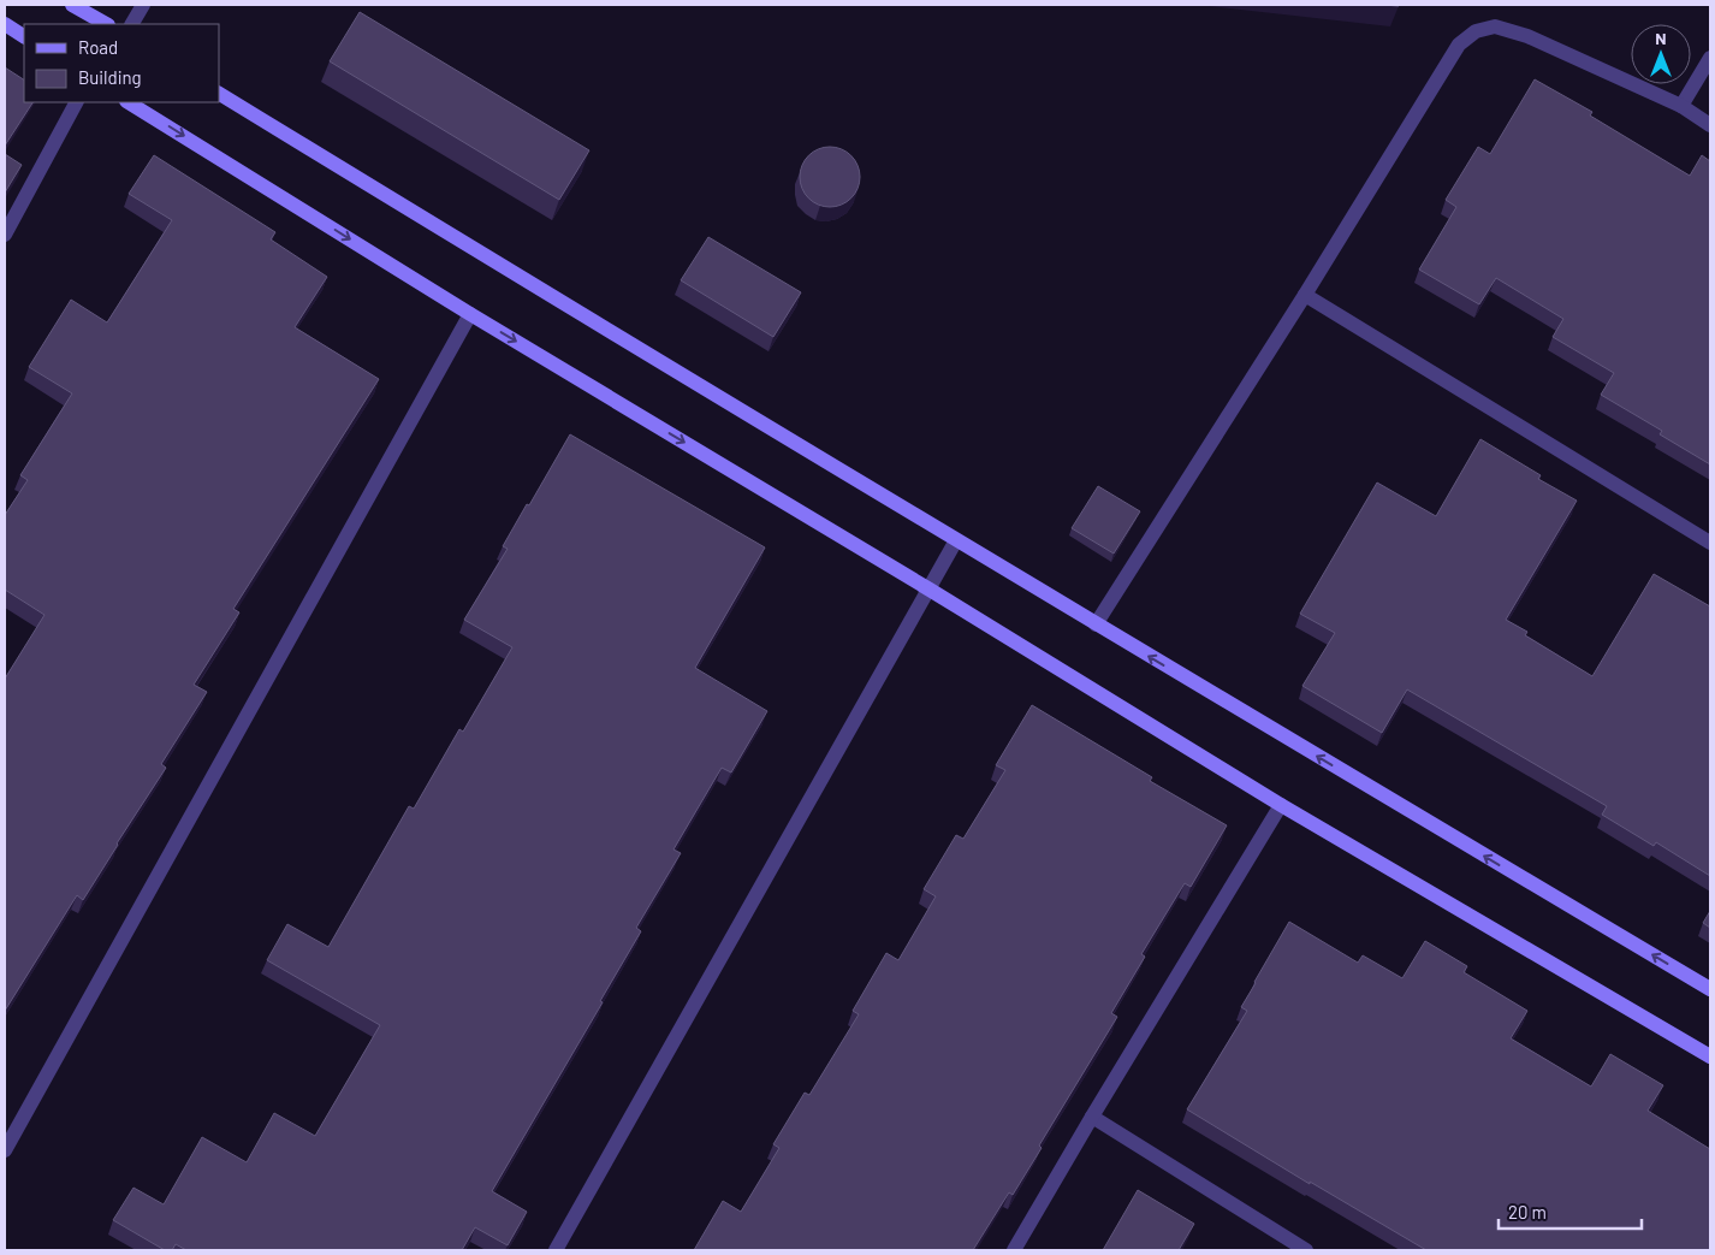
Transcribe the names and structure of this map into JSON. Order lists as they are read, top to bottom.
{
  "legend": ["Road", "Building"],
  "scale_bar": "20 m",
  "north": "top"
}
